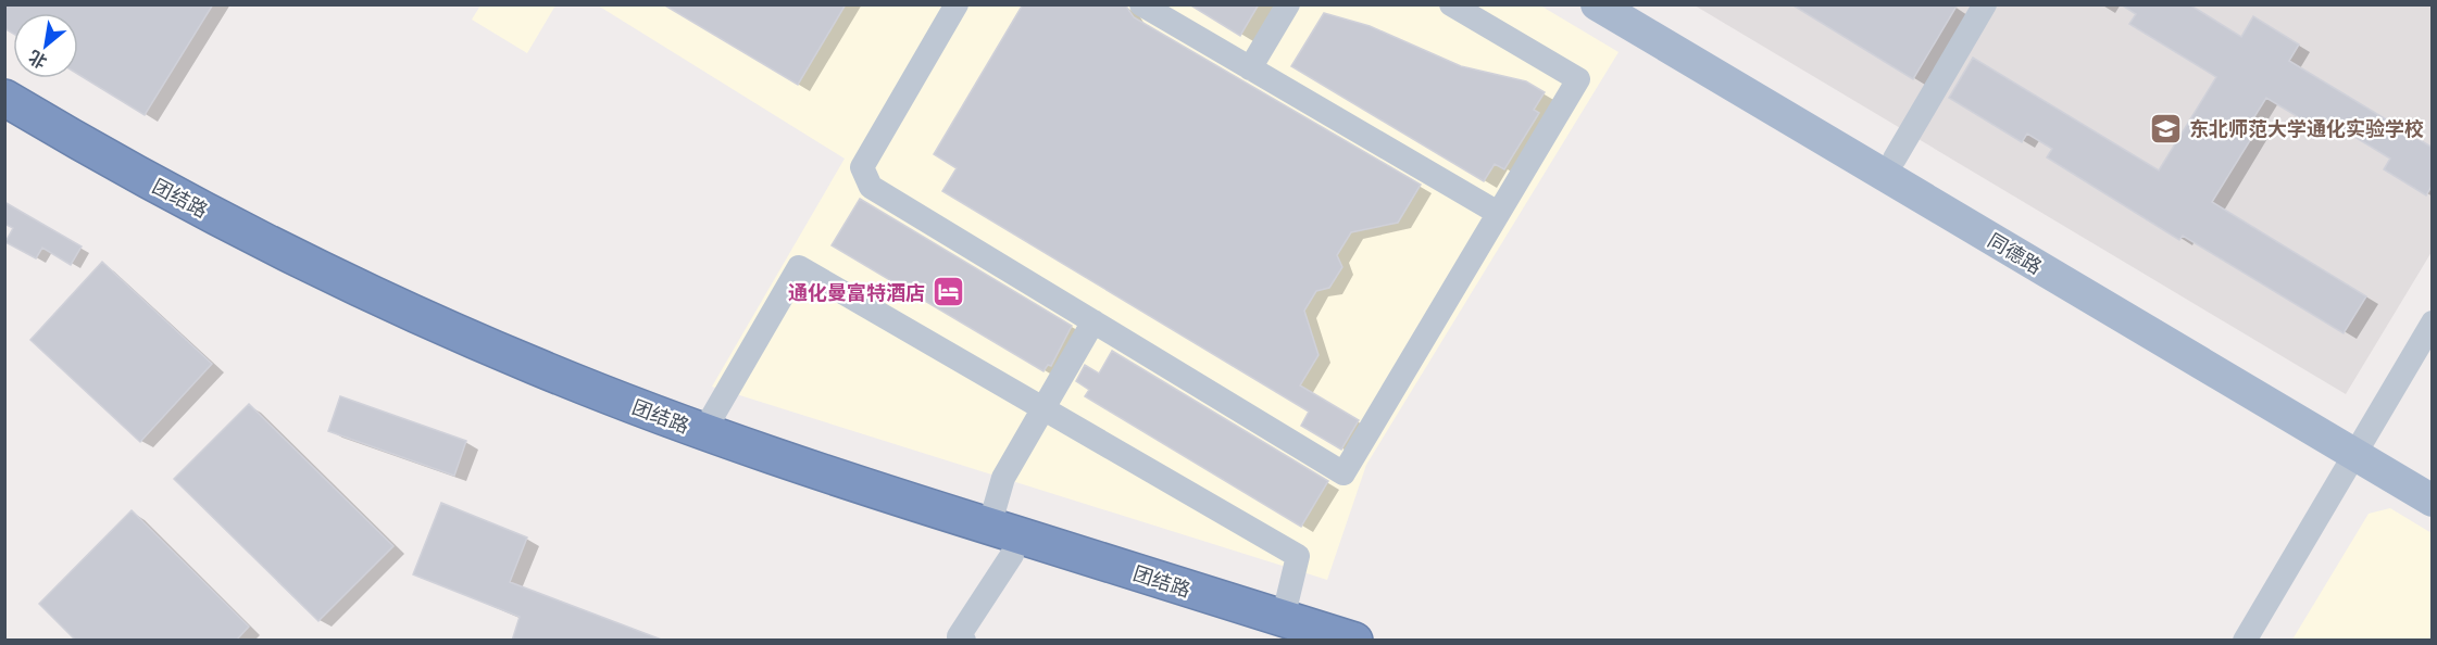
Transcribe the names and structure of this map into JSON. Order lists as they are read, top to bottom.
{
  "streets": {
    "highway": ["团结路"],
    "main road": ["同德路"]
  },
  "places": {
    "school or university": ["东北师范大学通化实验学校"],
    "hotel": ["通化曼富特酒店"]
  },
  "north": "bottom left"
}
